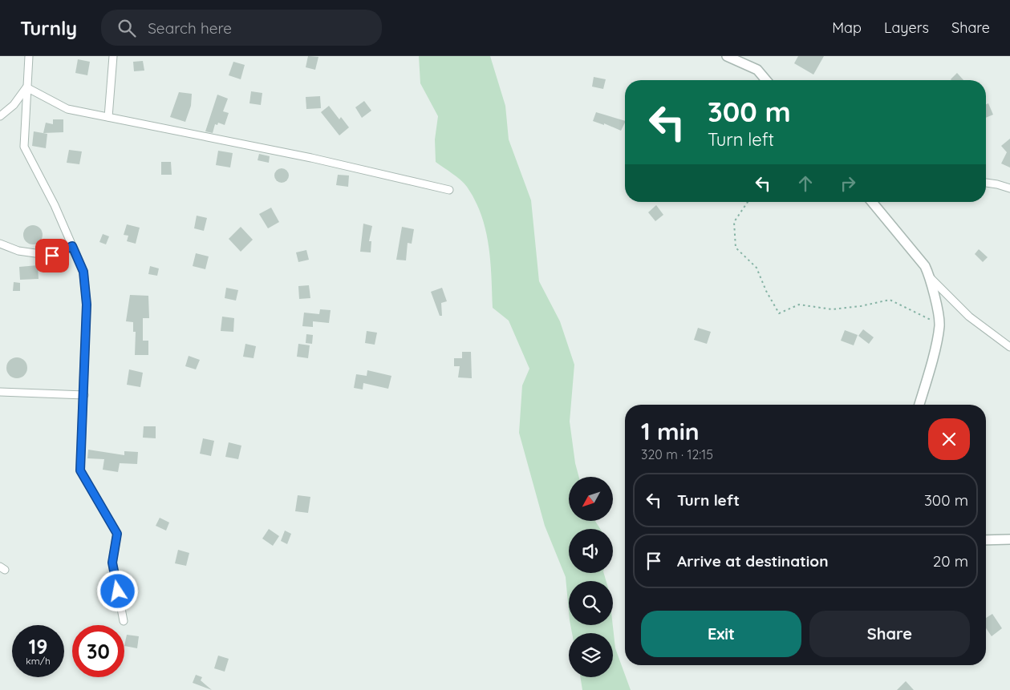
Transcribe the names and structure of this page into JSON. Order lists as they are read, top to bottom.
{
  "north": "bottom left",
  "page": {
    "header": "Turnly",
    "search": "Search here",
    "nav": ["Map", "Layers", "Share"],
    "turn": ["300 m", "Turn left"],
    "heading": ["1 min", "320 m · 12:15"],
    "list": [
      {
        "name": "Turn left",
        "value": "300 m"
      },
      {
        "name": "Arrive at destination",
        "value": "20 m"
      }
    ],
    "buttons": ["Exit", "Share"],
    "speed": "19 km/h",
    "limit": "30"
  }
}
